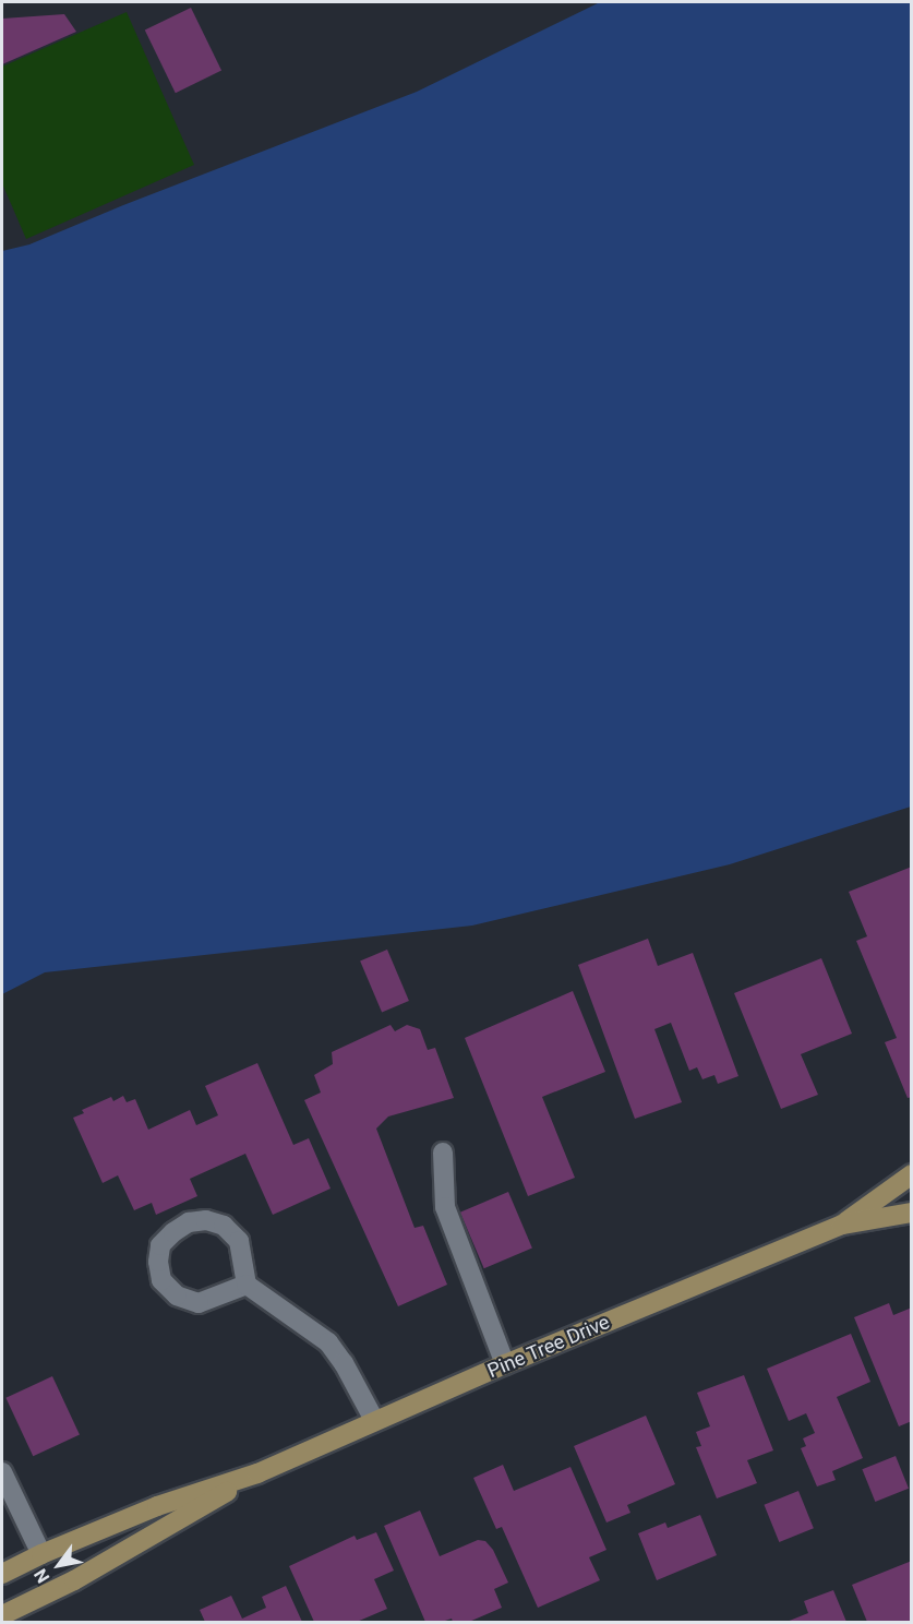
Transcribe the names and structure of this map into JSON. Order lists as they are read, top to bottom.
{
  "streets": {
    "main road": ["Pine Tree Drive"]
  },
  "north": "bottom left"
}
